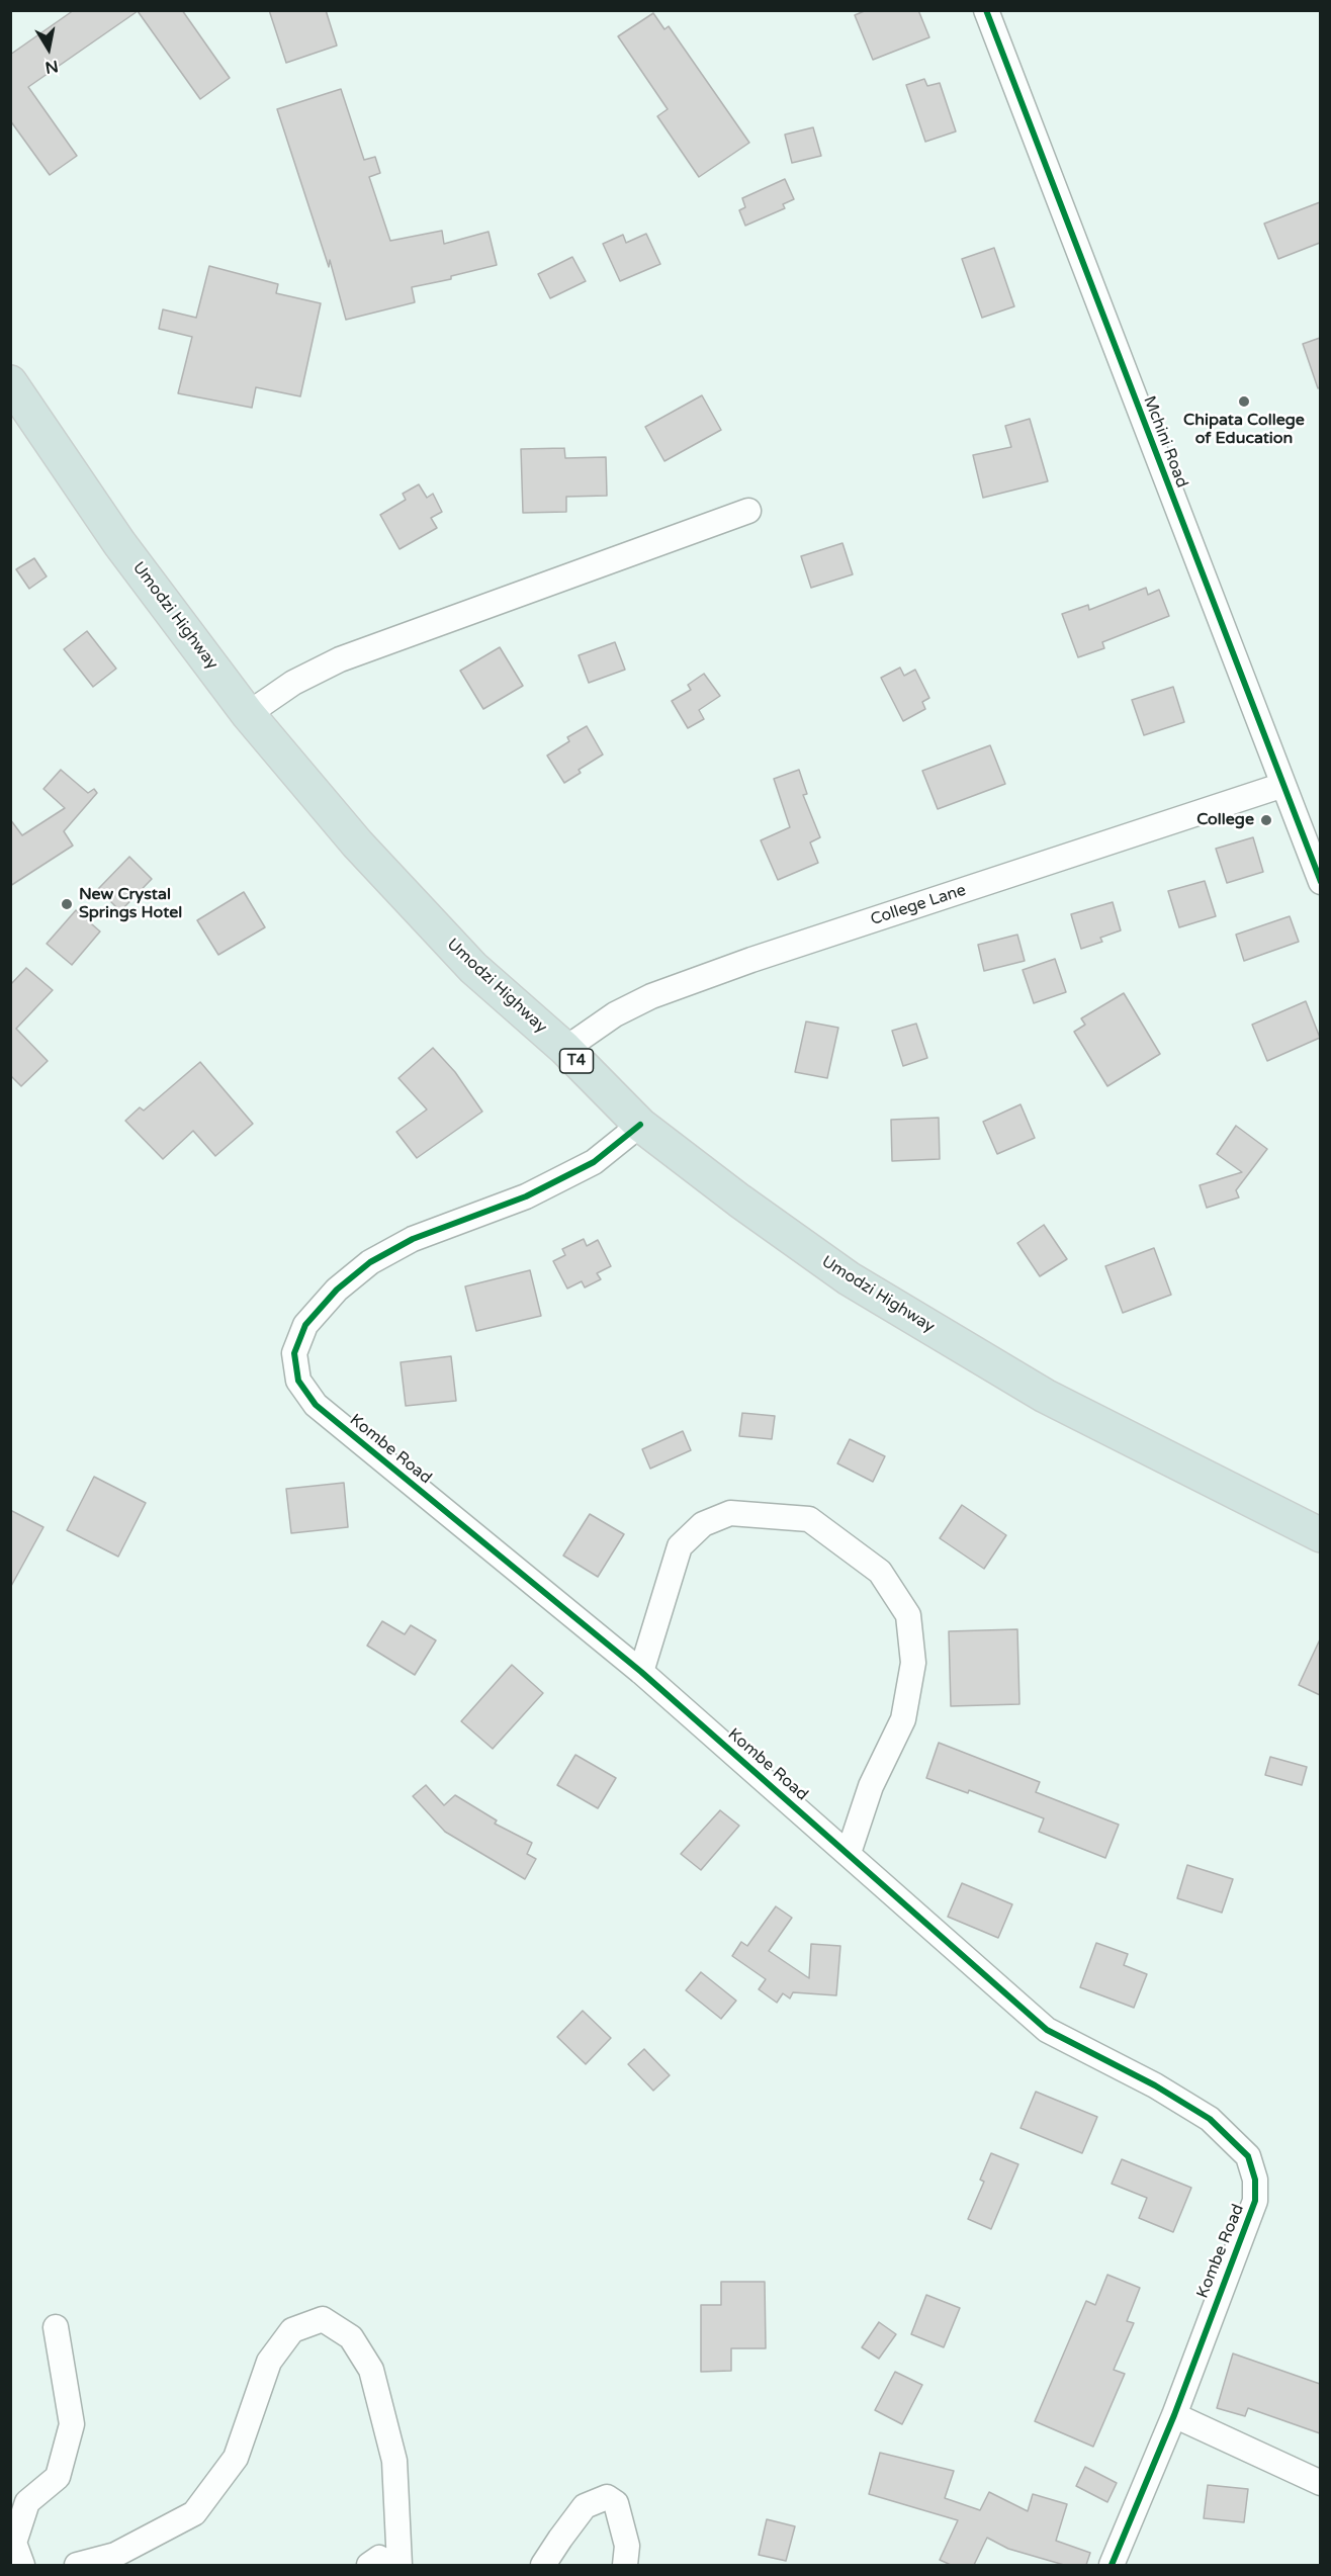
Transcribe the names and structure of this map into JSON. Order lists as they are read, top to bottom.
{
  "streets": {
    "highway": ["Umodzi Highway", "T4"],
    "street": ["Mchini Road", "College Lane", "Kombe Road"]
  },
  "crossings": [
    ["Mchini Road", "College Lane"],
    ["Umodzi Highway", "College Lane"],
    ["Umodzi Highway", "Kombe Road"]
  ],
  "places": ["Chipata College of Education", "College", "New Crystal Springs Hotel"],
  "north": "bottom"
}
